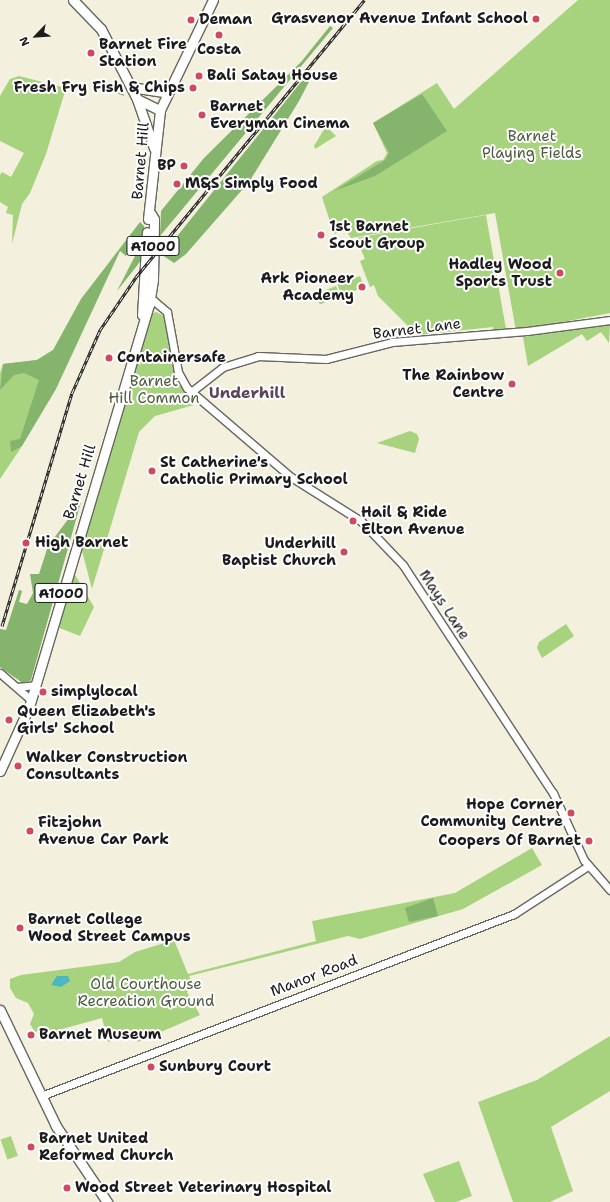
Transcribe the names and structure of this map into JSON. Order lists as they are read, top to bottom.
{
  "streets": {
    "main road": ["Barnet Hill", "A1000"],
    "street": ["Barnet Lane", "Mays Lane", "Manor Road"]
  },
  "crossings": [
    ["Barnet Hill", "A1000"],
    ["Barnet Lane", "Mays Lane"],
    ["Mays Lane", "Manor Road"]
  ],
  "districts": ["Underhill"],
  "parks": ["Barnet Playing Fields", "Barnet Hill Common", "Old Courthouse Recreation Ground"],
  "places": [
    "Grasvenor Avenue Infant School",
    "Deman",
    "Costa",
    "Barnet Fire Station",
    "Bali Satay House",
    "Fresh Fry Fish & Chips",
    "Barnet Everyman Cinema",
    "BP",
    "M&S Simply Food",
    "1st Barnet Scout Group",
    "Hadley Wood Sports Trust",
    "Ark Pioneer Academy",
    "Containersafe",
    "The Rainbow Centre",
    "St Catherine's Catholic Primary School",
    "Hail & Ride Elton Avenue",
    "High Barnet",
    "Underhill Baptist Church",
    "simplylocal",
    "Queen Elizabeth's Girls' School",
    "Walker Construction Consultants",
    "Hope Corner Community Centre",
    "Fitzjohn Avenue Car Park",
    "Coopers Of Barnet",
    "Barnet College Wood Street Campus",
    "Barnet Museum",
    "Sunbury Court",
    "Barnet United Reformed Church",
    "Wood Street Veterinary Hospital"
  ],
  "north": "bottom left"
}
